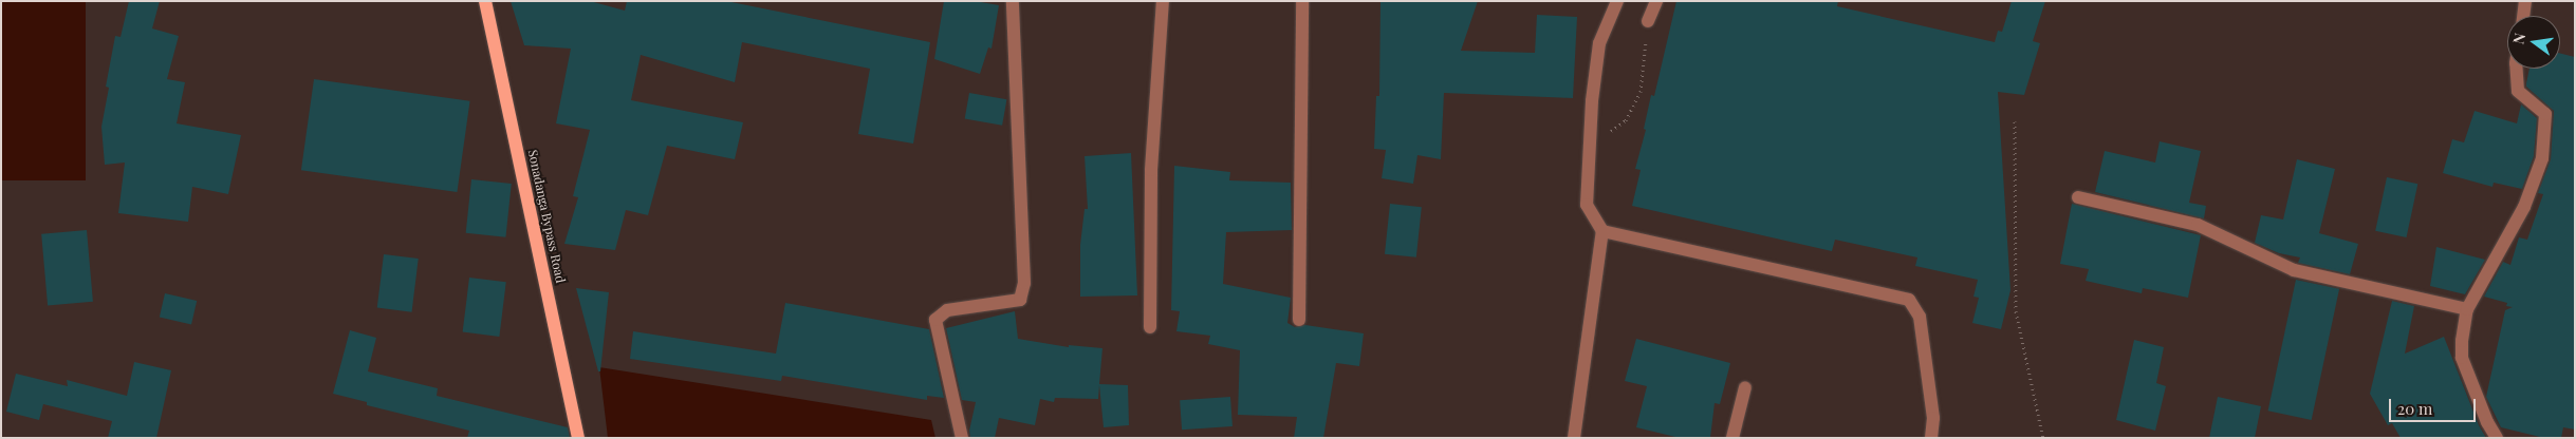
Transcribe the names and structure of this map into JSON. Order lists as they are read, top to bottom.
{
  "streets": {
    "main road": ["Sonadanga Bypass Road"]
  },
  "scale_bar": "20 m",
  "north": "left"
}
